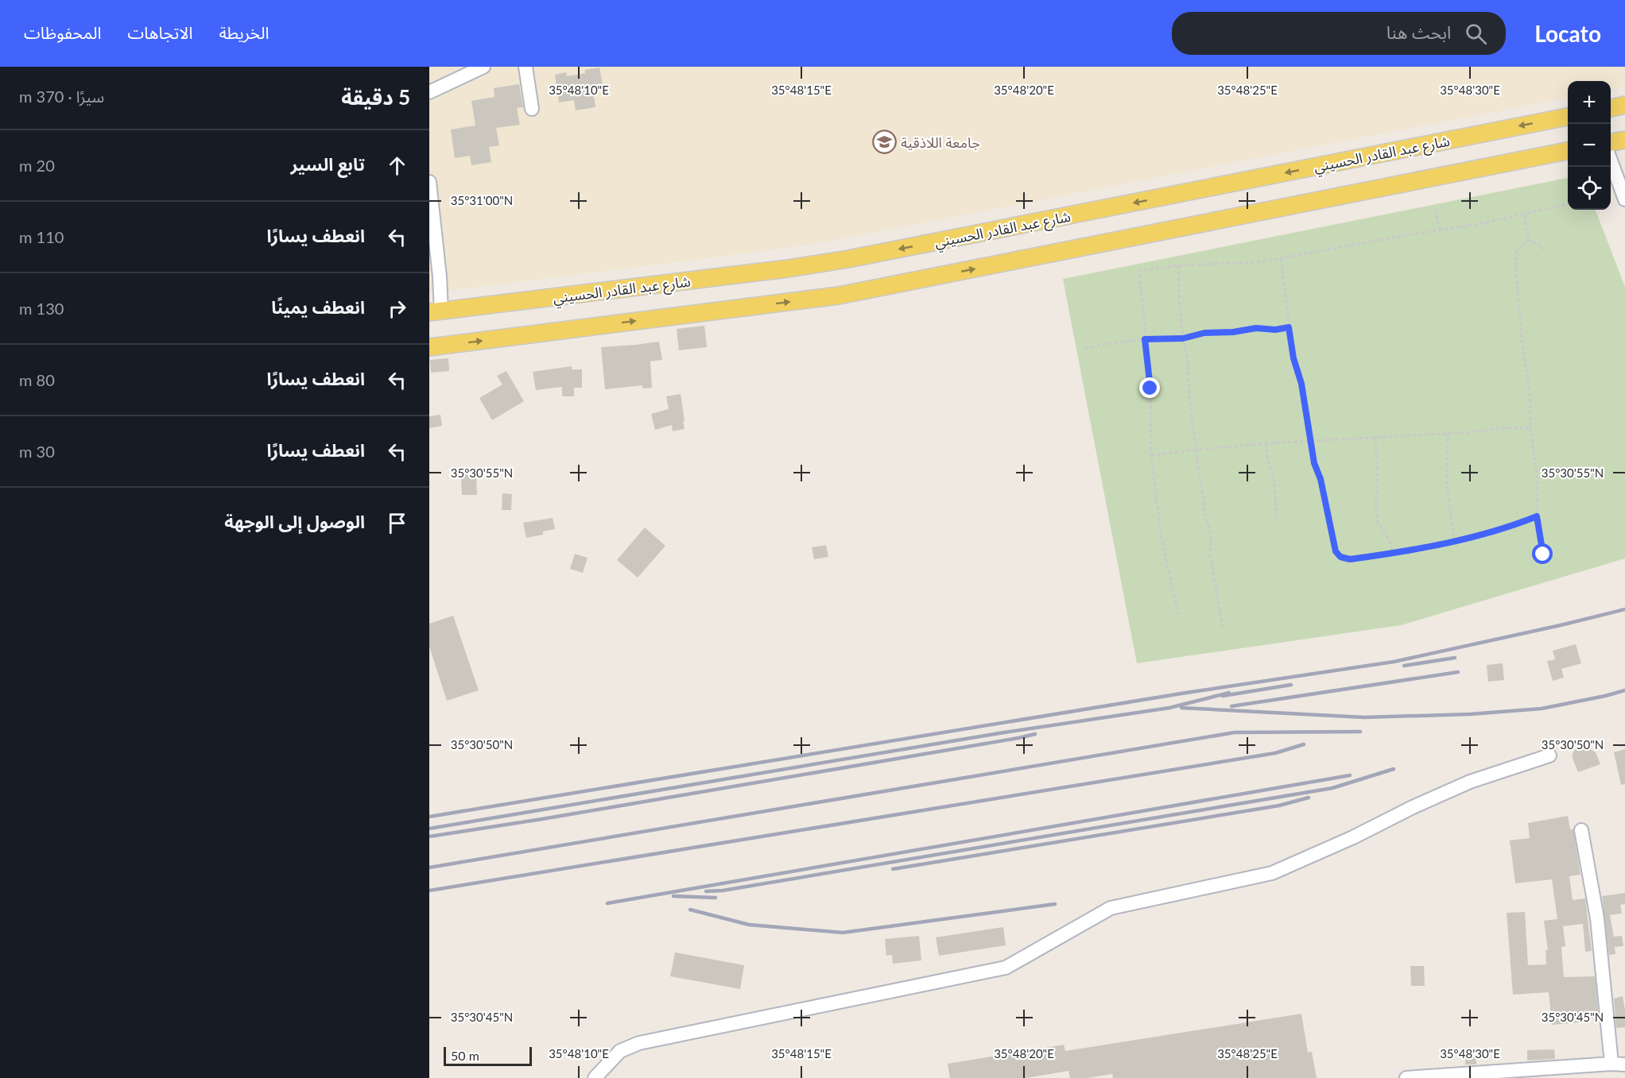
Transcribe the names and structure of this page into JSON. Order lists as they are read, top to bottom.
{
  "streets": {
    "main road": ["شارع عبد القادر الحسيني"]
  },
  "places": {
    "school or university": ["جامعة اللاذقية"]
  },
  "scale_bar": "50 m",
  "page": {
    "header": "Locato",
    "search": "ابحث هنا",
    "nav": ["الخريطة", "الاتجاهات", "المحفوظات"],
    "heading": ["5 دقيقة", "سيرًا · 370 m"],
    "map_buttons": ["+", "−"],
    "list": [
      ["تابع السير", "20 m"],
      ["انعطف يسارًا", "110 m"],
      ["انعطف يمينًا", "130 m"],
      ["انعطف يسارًا", "80 m"],
      ["انعطف يسارًا", "30 m"],
      "الوصول إلى الوجهة"
    ],
    "scale": "50 m"
  },
  "coordinates": [
    "35°48'10\"E",
    "35°48'15\"E",
    "35°48'20\"E",
    "35°48'25\"E",
    "35°48'30\"E",
    "35°31'00\"N",
    "35°30'55\"N",
    "35°30'50\"N",
    "35°30'45\"N"
  ]
}
